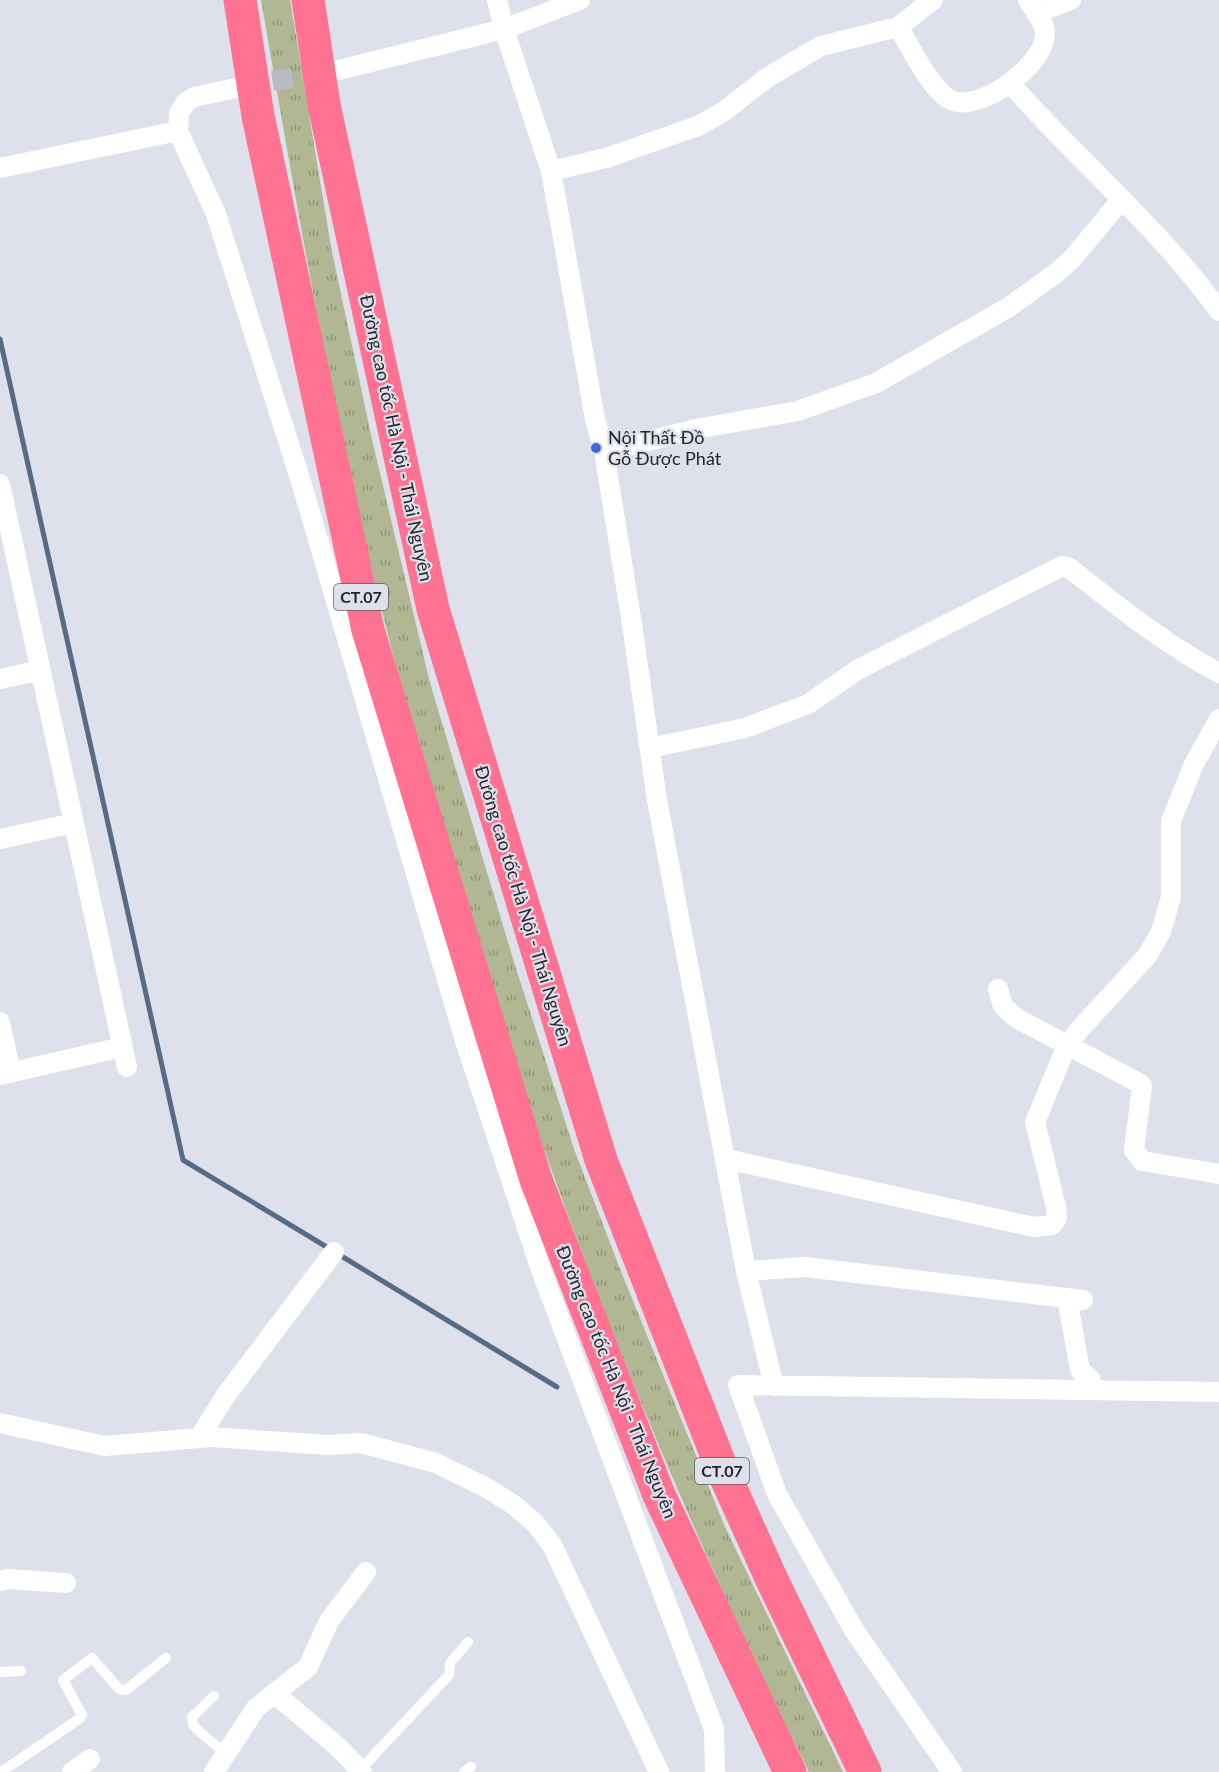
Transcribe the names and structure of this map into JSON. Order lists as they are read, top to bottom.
{
  "streets": {
    "highway": ["Đường cao tốc Hà Nội - Thái Nguyên", "CT.07"]
  },
  "places": ["Nội Thất Đồ Gỗ Được Phát"]
}
